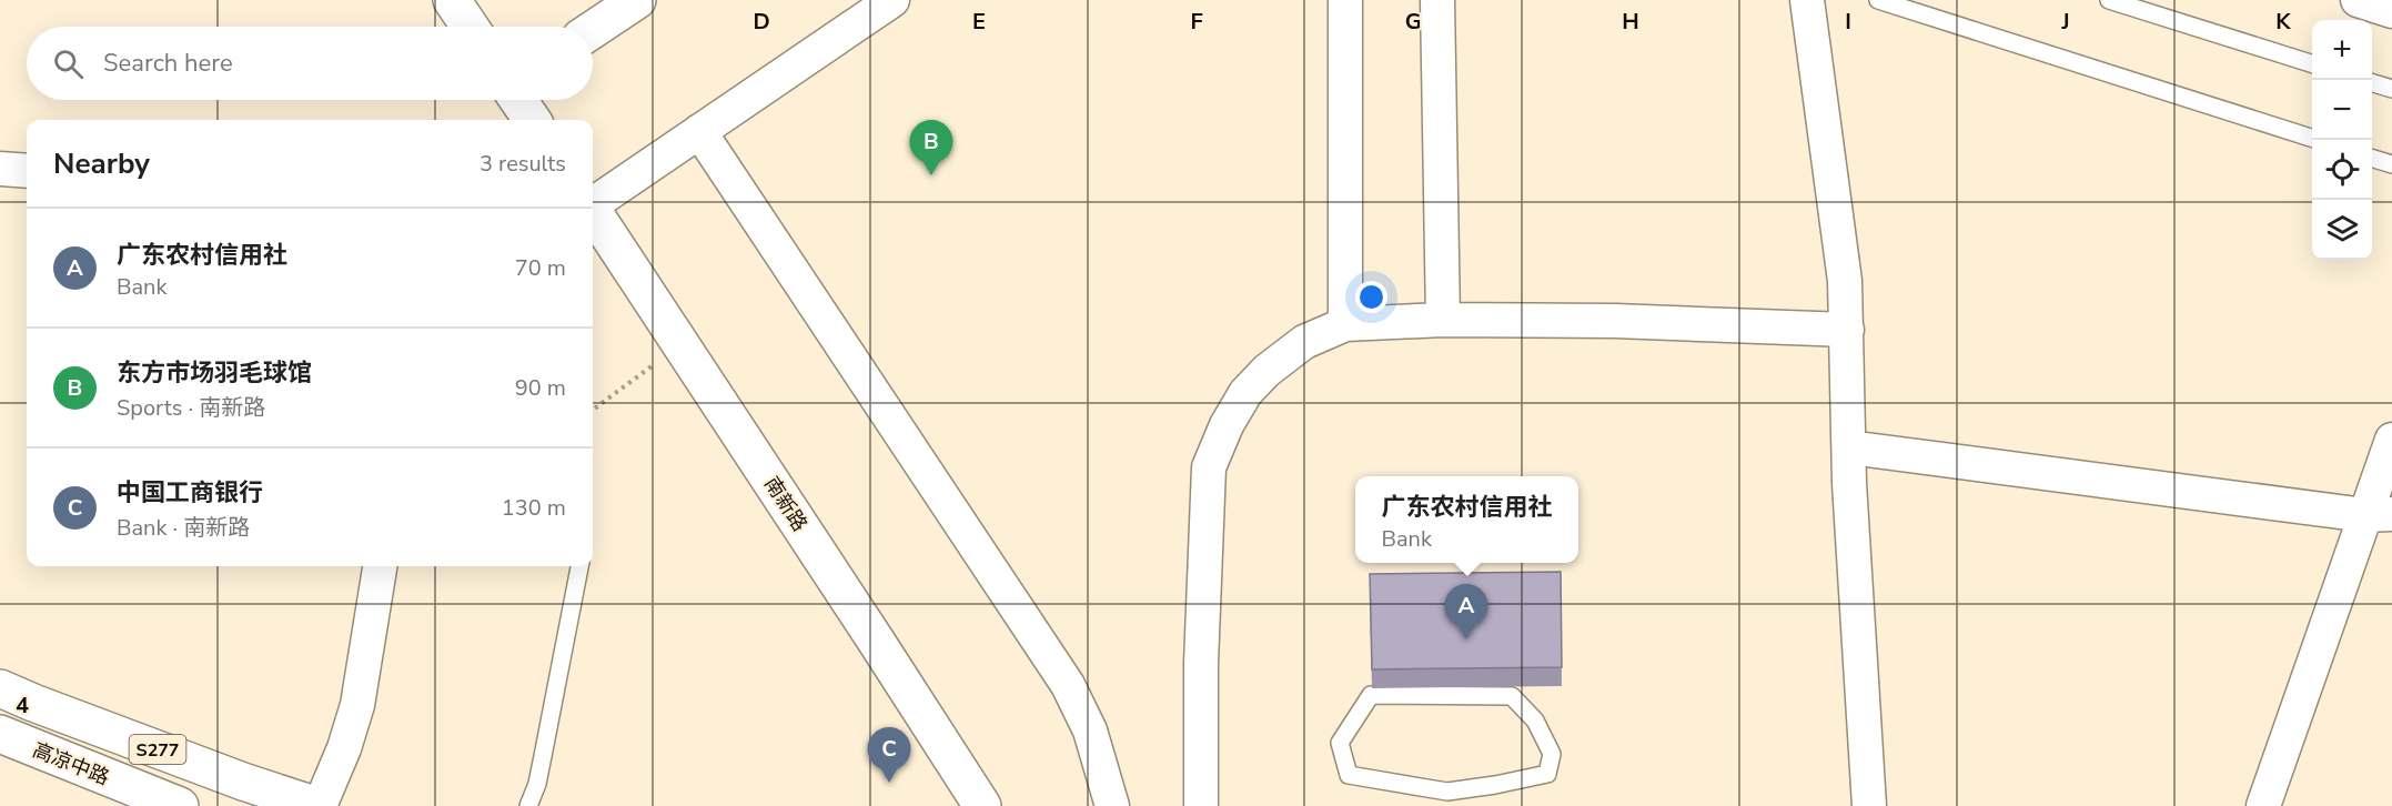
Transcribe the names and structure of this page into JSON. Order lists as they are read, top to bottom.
{
  "streets": {
    "street": ["南新路", "S277", "高凉中路"]
  },
  "page": {
    "map_buttons": ["+", "−"],
    "search": "Search here",
    "pins": ["B", "A", "C"],
    "heading": ["Nearby", "3 results"],
    "list": [
      {
        "mark": "A",
        "name": "广东农村信用社",
        "note": "Bank",
        "value": "70 m"
      },
      {
        "mark": "B",
        "name": "东方市场羽毛球馆",
        "note": "Sports · 南新路",
        "value": "90 m"
      },
      {
        "mark": "C",
        "name": "中国工商银行",
        "note": "Bank · 南新路",
        "value": "130 m"
      }
    ],
    "popup": ["广东农村信用社", "Bank"]
  },
  "grid": {
    "columns": [
      "D",
      "E",
      "F",
      "G",
      "H",
      "I",
      "J",
      "K"
    ],
    "rows": ["4"]
  }
}
